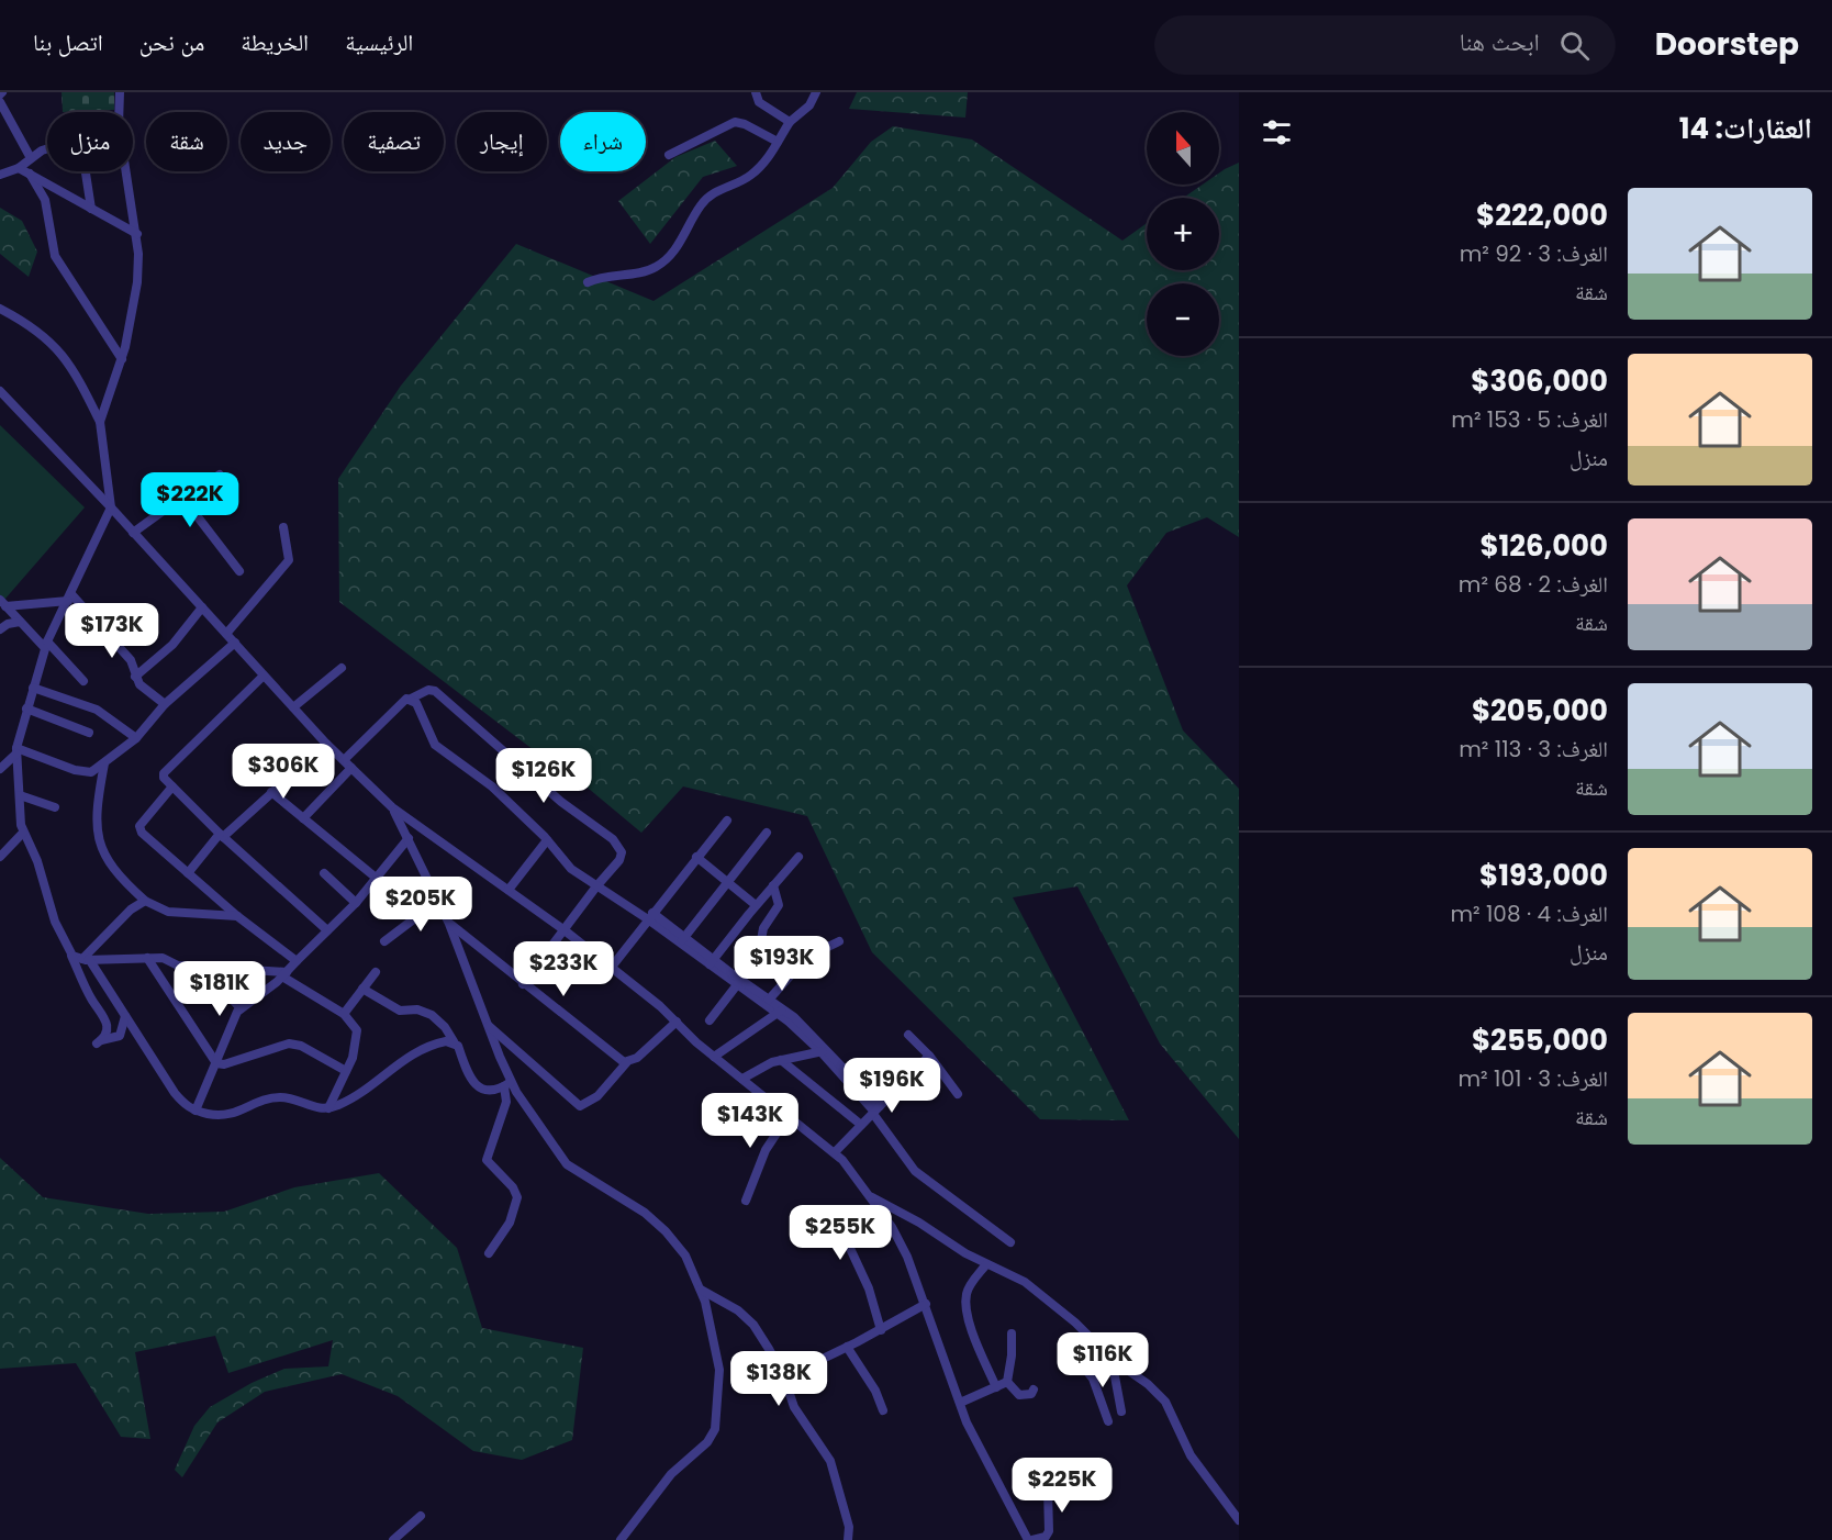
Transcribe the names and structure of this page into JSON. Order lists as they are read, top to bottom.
{
  "north": "top",
  "page": {
    "header": "Doorstep",
    "search": "ابحث هنا",
    "nav": [
      "الرئيسية",
      "الخريطة",
      "من نحن",
      "اتصل بنا"
    ],
    "heading": "العقارات: 14",
    "map_buttons": ["+", "−"],
    "chip": [
      "شراء",
      "إيجار",
      "تصفية",
      "جديد",
      "شقة",
      "منزل"
    ],
    "list": [
      {
        "name": "$222,000",
        "note": "الغرف: 3 · 92 m² · شقة"
      },
      {
        "name": "$306,000",
        "note": "الغرف: 5 · 153 m² · منزل"
      },
      {
        "name": "$126,000",
        "note": "الغرف: 2 · 68 m² · شقة"
      },
      {
        "name": "$205,000",
        "note": "الغرف: 3 · 113 m² · شقة"
      },
      {
        "name": "$193,000",
        "note": "الغرف: 4 · 108 m² · منزل"
      },
      {
        "name": "$255,000",
        "note": "الغرف: 3 · 101 m² · شقة"
      }
    ],
    "price": [
      "$222K",
      "$173K",
      "$306K",
      "$126K",
      "$205K",
      "$193K",
      "$233K",
      "$181K",
      "$196K",
      "$143K",
      "$255K",
      "$116K",
      "$138K",
      "$225K"
    ]
  }
}
